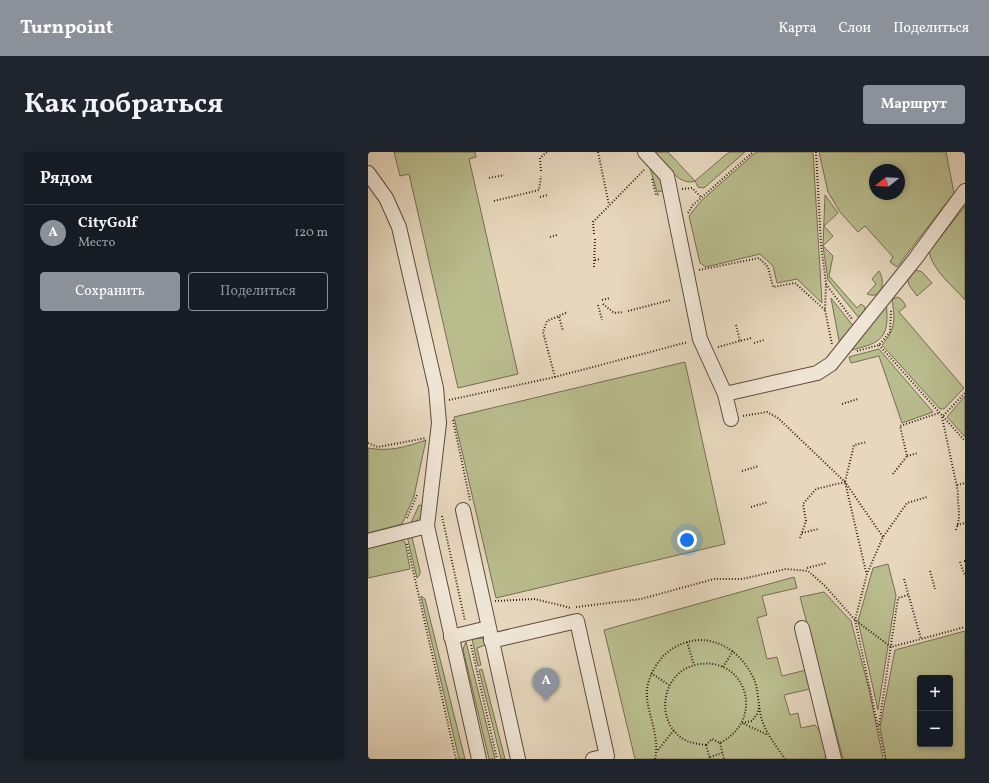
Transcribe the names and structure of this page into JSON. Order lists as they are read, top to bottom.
{
  "north": "left",
  "page": {
    "header": "Turnpoint",
    "nav": ["Карта", "Слои", "Поделиться"],
    "title": "Как добраться",
    "buttons": [
      "Маршрут",
      ["Сохранить", "Поделиться"]
    ],
    "heading": "Рядом",
    "list": [
      {
        "mark": "A",
        "name": "CityGolf",
        "note": "Место",
        "value": "120 m"
      }
    ],
    "pins": "A",
    "map_buttons": ["+", "−"]
  }
}
